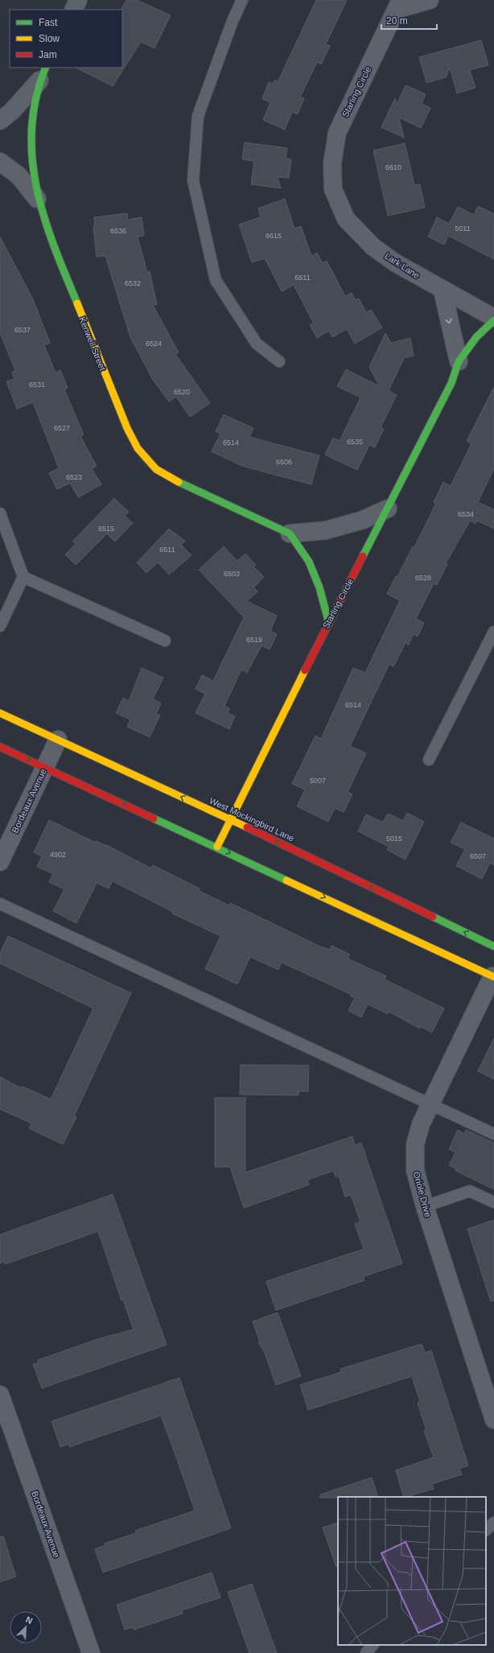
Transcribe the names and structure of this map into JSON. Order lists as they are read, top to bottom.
{
  "streets": {
    "street": [
      "Starling Circle",
      "Lark Lane",
      "Kenwell Street",
      "Bordeaux Avenue",
      "West Mockingbird Lane",
      "Oriole Drive"
    ]
  },
  "crossings": [
    ["Starling Circle", "Lark Lane"],
    ["Starling Circle", "Kenwell Street"],
    ["Starling Circle", "West Mockingbird Lane"],
    ["Bordeaux Avenue", "West Mockingbird Lane"]
  ],
  "house_numbers": [
    "6610",
    "5011",
    "6536",
    "6615",
    "6611",
    "6532",
    "6537",
    "6524",
    "6531",
    "6520",
    "6527",
    "6535",
    "6514",
    "6506",
    "6523",
    "6534",
    "6515",
    "6511",
    "6503",
    "6528",
    "6519",
    "6514",
    "5007",
    "5015",
    "4902",
    "6507"
  ],
  "legend": ["Fast", "Slow", "Jam"],
  "scale_bar": "20 m",
  "north": "top right"
}
